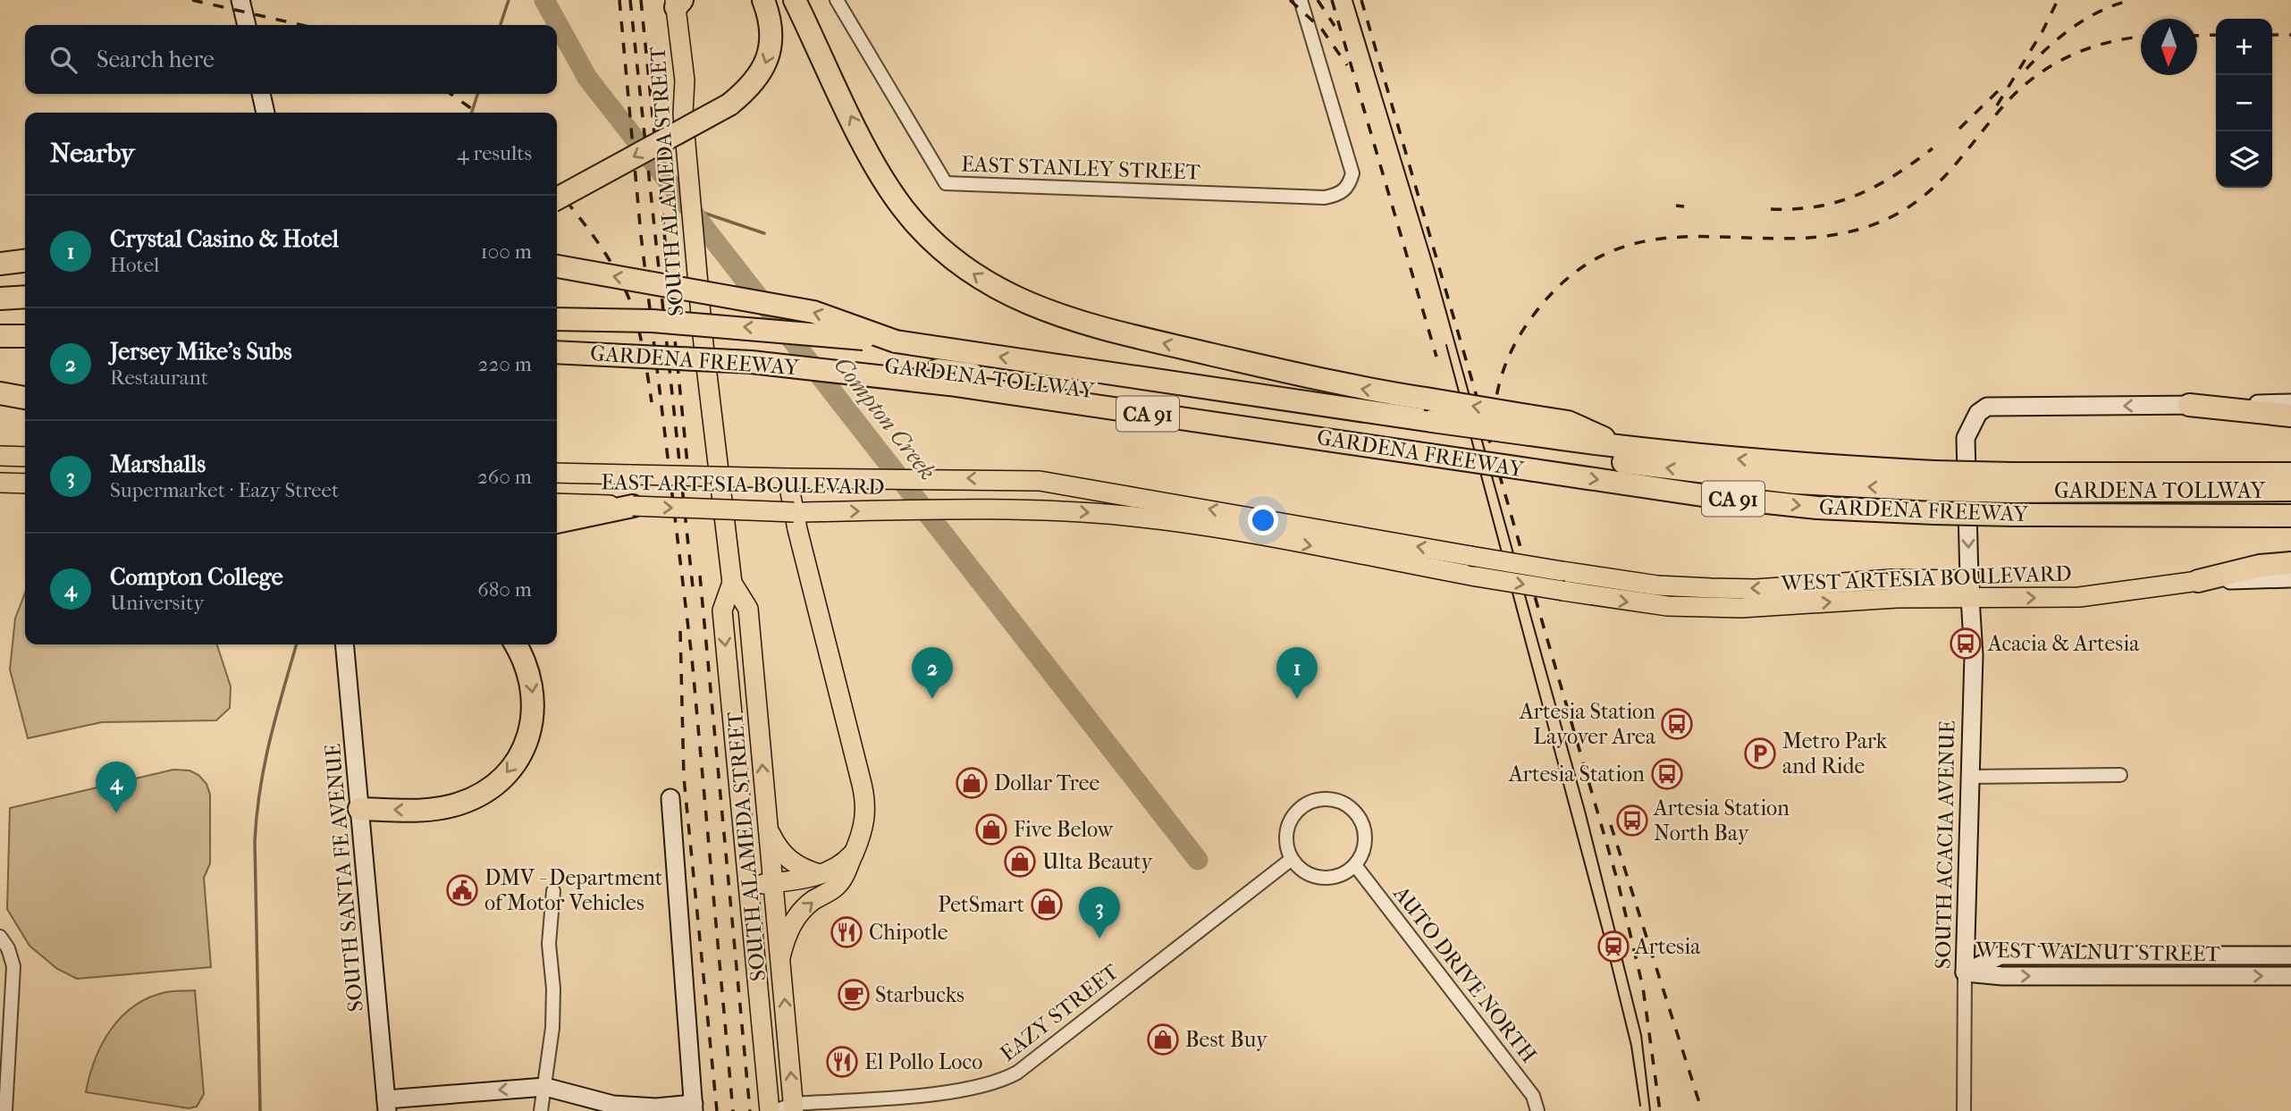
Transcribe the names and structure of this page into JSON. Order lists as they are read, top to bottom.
{
  "streets": {
    "highway": ["GARDENA FREEWAY", "GARDENA TOLLWAY", "CA 91"],
    "main road": ["SOUTH ALAMEDA STREET", "EAST ARTESIA BOULEVARD", "WEST ARTESIA BOULEVARD"],
    "street": [
      "EAST STANLEY STREET",
      "SOUTH ACACIA AVENUE",
      "SOUTH SANTA FE AVENUE",
      "WEST WALNUT STREET",
      "AUTO DRIVE NORTH",
      "EAZY STREET"
    ]
  },
  "crossings": [
    ["SOUTH ALAMEDA STREET", "EAZY STREET"],
    ["GARDENA FREEWAY", "GARDENA TOLLWAY"],
    ["EAST ARTESIA BOULEVARD", "WEST ARTESIA BOULEVARD"],
    ["WEST ARTESIA BOULEVARD", "SOUTH ACACIA AVENUE"],
    ["SOUTH ACACIA AVENUE", "WEST WALNUT STREET"],
    ["AUTO DRIVE NORTH", "EAZY STREET"]
  ],
  "water": ["Compton Creek"],
  "places": {
    "bus stop": [
      "Acacia & Artesia",
      "Artesia Station Layover Area",
      "Artesia Station",
      "Artesia Station North Bay"
    ],
    "parking": ["Metro Park and Ride"],
    "shop": [
      "Dollar Tree",
      "Five Below",
      "Ulta Beauty",
      "PetSmart",
      "Best Buy"
    ],
    "public building": ["DMV - Department of Motor Vehicles"],
    "restaurant": ["Chipotle", "El Pollo Loco"],
    "station": ["Artesia"],
    "cafe": ["Starbucks"]
  },
  "north": "bottom",
  "page": {
    "map_buttons": ["+", "−"],
    "search": "Search here",
    "heading": ["Nearby", "4 results"],
    "list": [
      {
        "mark": "1",
        "name": "Crystal Casino & Hotel",
        "note": "Hotel",
        "value": "100 m"
      },
      {
        "mark": "2",
        "name": "Jersey Mike's Subs",
        "note": "Restaurant",
        "value": "220 m"
      },
      {
        "mark": "3",
        "name": "Marshalls",
        "note": "Supermarket · Eazy Street",
        "value": "260 m"
      },
      {
        "mark": "4",
        "name": "Compton College",
        "note": "University",
        "value": "680 m"
      }
    ],
    "pins": [
      "1",
      "2",
      "4",
      "3"
    ]
  }
}
